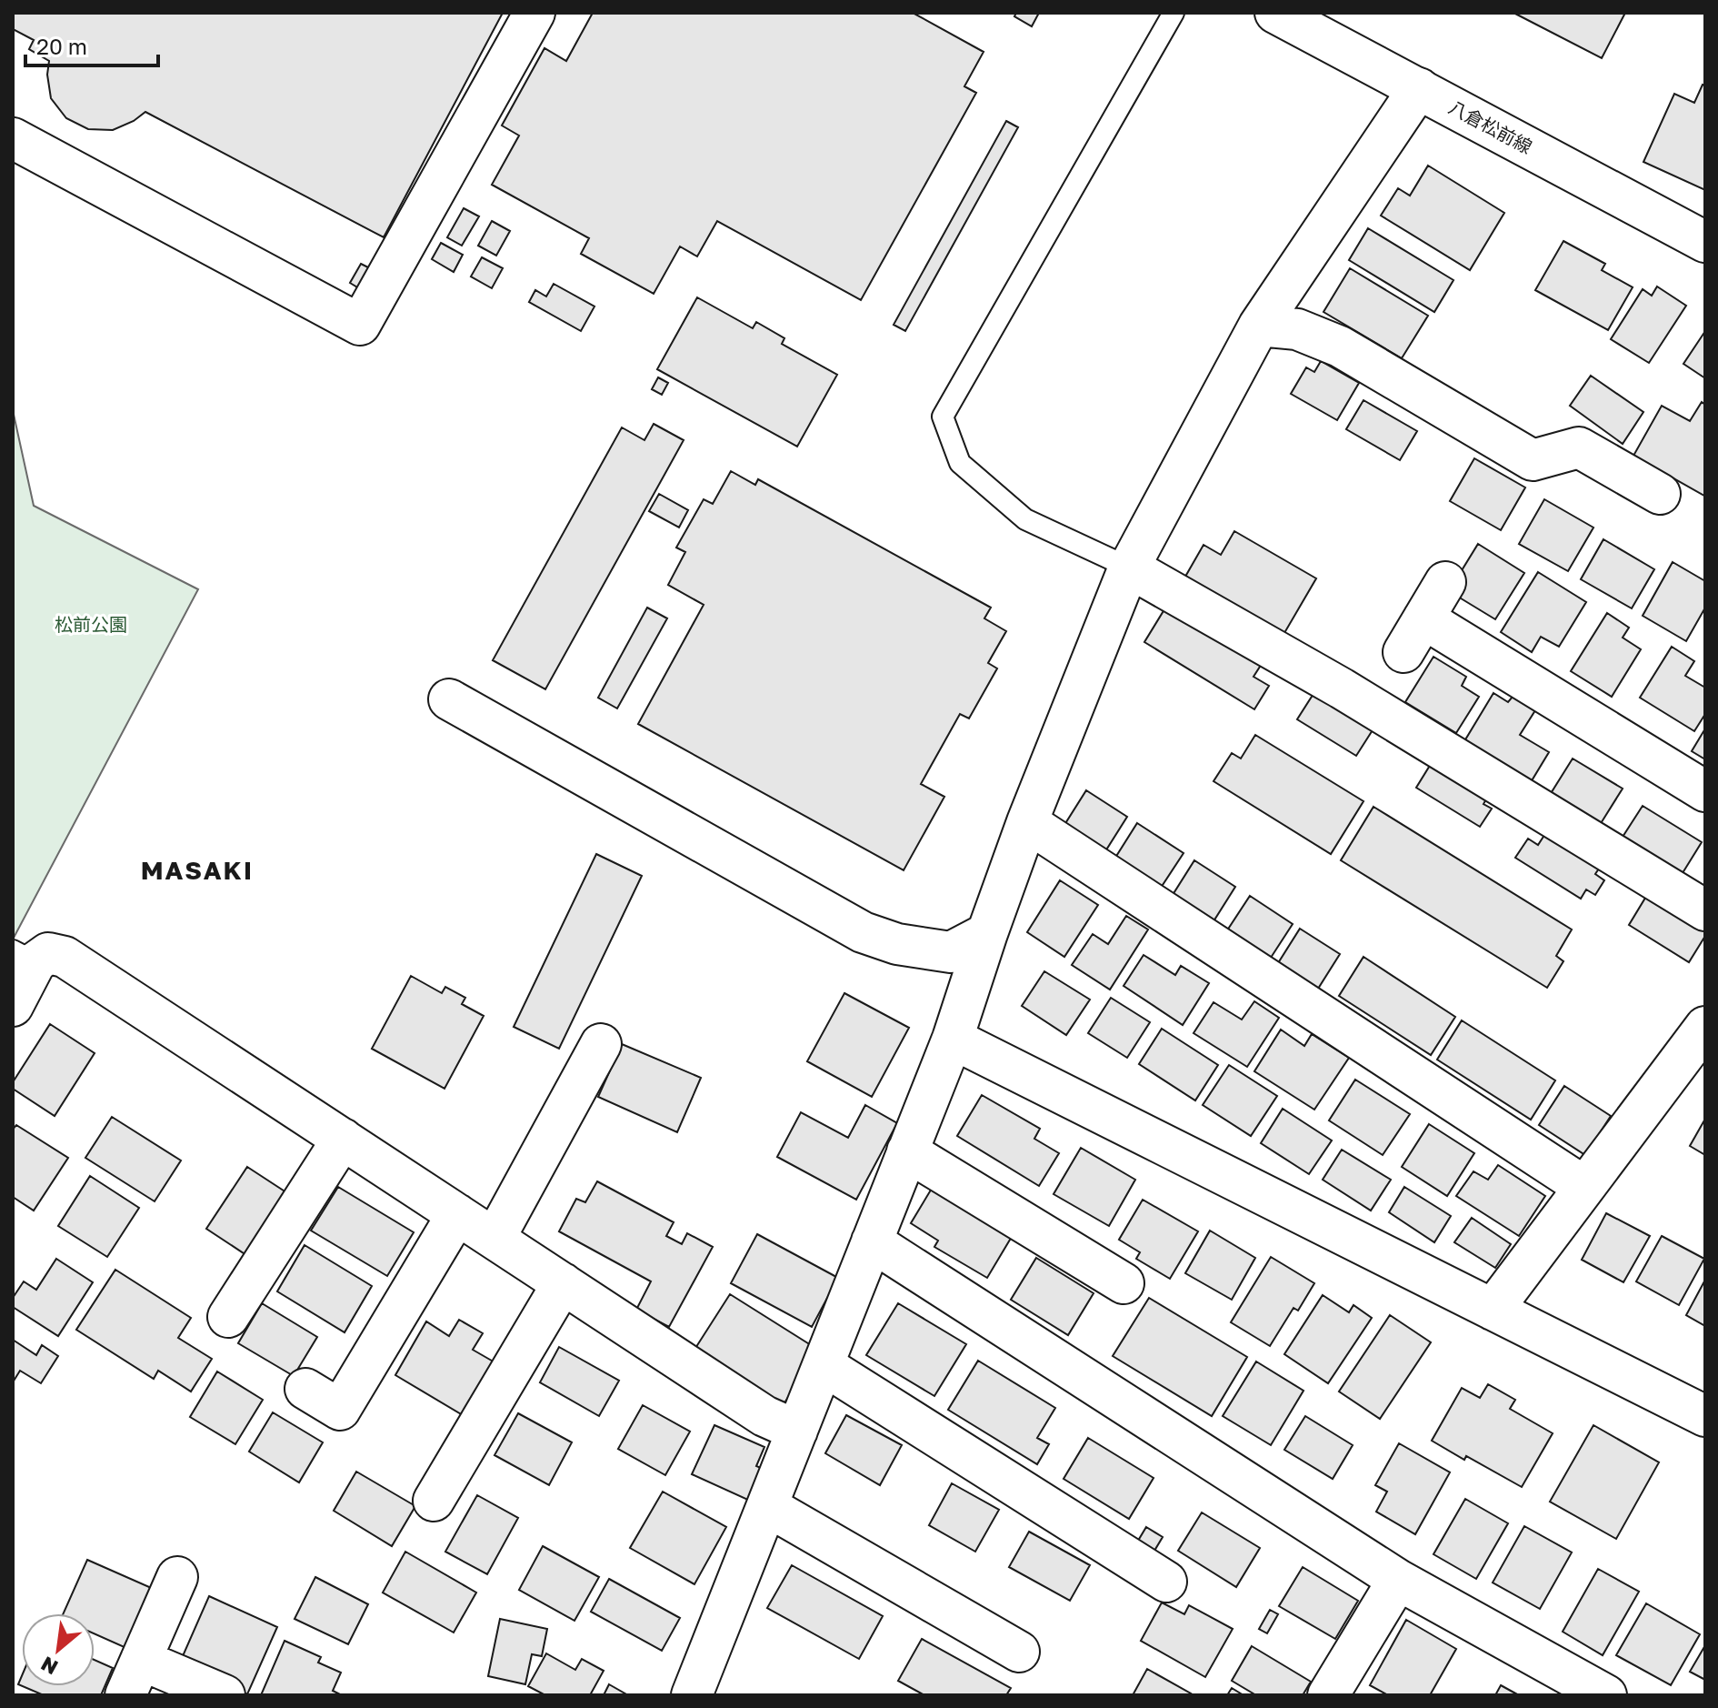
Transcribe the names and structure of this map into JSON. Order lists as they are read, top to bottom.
{
  "streets": {
    "street": ["八倉松前線"]
  },
  "districts": ["MASAKI"],
  "parks": ["松前公園"],
  "scale_bar": "20 m",
  "north": "bottom left"
}
